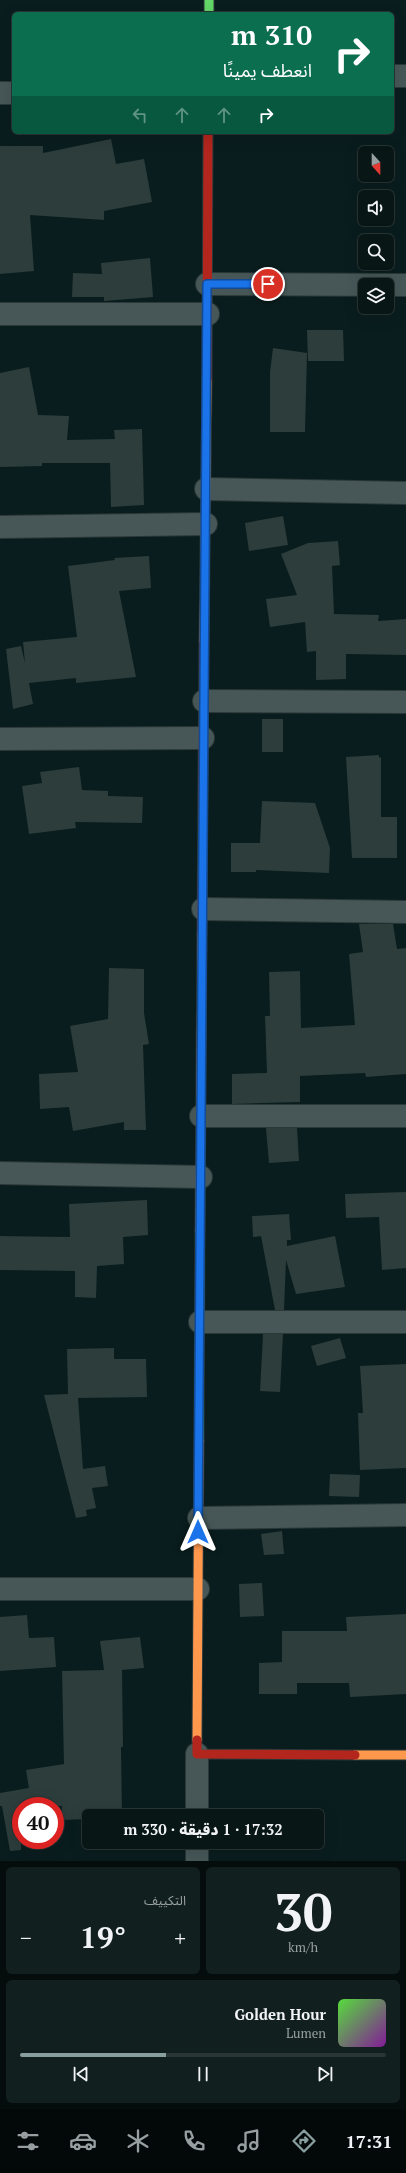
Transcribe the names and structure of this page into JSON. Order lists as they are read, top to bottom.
{
  "north": "bottom",
  "page": {
    "turn": ["310 m", "انعطف يمينًا"],
    "limit": "40",
    "trip": "17:32 · 1 دقيقة · 330 m",
    "tile": [
      ["30", "km/h"],
      "التكييف"
    ],
    "heat": ["−", "19°", "+"],
    "song": ["Golden Hour", "Lumen"],
    "tabs": "17:31"
  }
}
